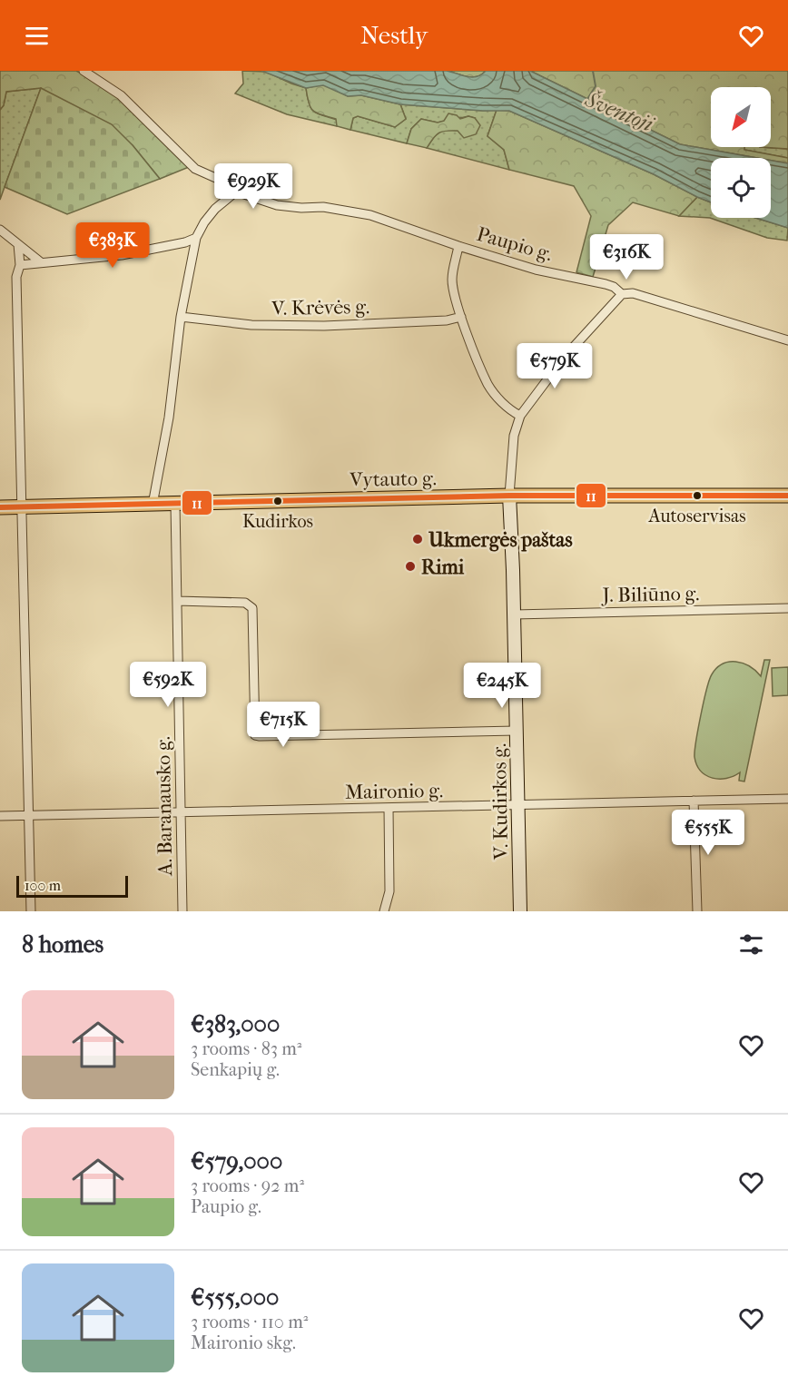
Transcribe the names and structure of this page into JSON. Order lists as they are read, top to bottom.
{
  "streets": {
    "main road": ["Vytauto g."],
    "street": [
      "Paupio g.",
      "V. Krėvės g.",
      "J. Biliūno g.",
      "Maironio g.",
      "V. Kudirkos g.",
      "A. Baranausko g."
    ]
  },
  "crossings": [
    ["Vytauto g.", "V. Kudirkos g."],
    ["Vytauto g.", "A. Baranausko g."],
    ["J. Biliūno g.", "V. Kudirkos g."],
    ["Maironio g.", "V. Kudirkos g."],
    ["Maironio g.", "A. Baranausko g."]
  ],
  "water": ["Šventoji"],
  "places": [
    "Autoservisas",
    "Kudirkos",
    "Ukmergės paštas",
    "Rimi"
  ],
  "lines": ["transit line 11"],
  "scale_bar": "100 m",
  "north": "bottom left",
  "page": {
    "header": "Nestly",
    "price": [
      "€929K",
      "€383K",
      "€316K",
      "€579K",
      "€592K",
      "€245K",
      "€715K",
      "€555K"
    ],
    "scale": "100 m",
    "heading": "8 homes",
    "list": [
      {
        "name": "€383,000",
        "note": "3 rooms · 83 m² · Senkapių g."
      },
      {
        "name": "€579,000",
        "note": "3 rooms · 92 m² · Paupio g."
      },
      {
        "name": "€555,000",
        "note": "3 rooms · 110 m² · Maironio skg."
      }
    ]
  }
}
